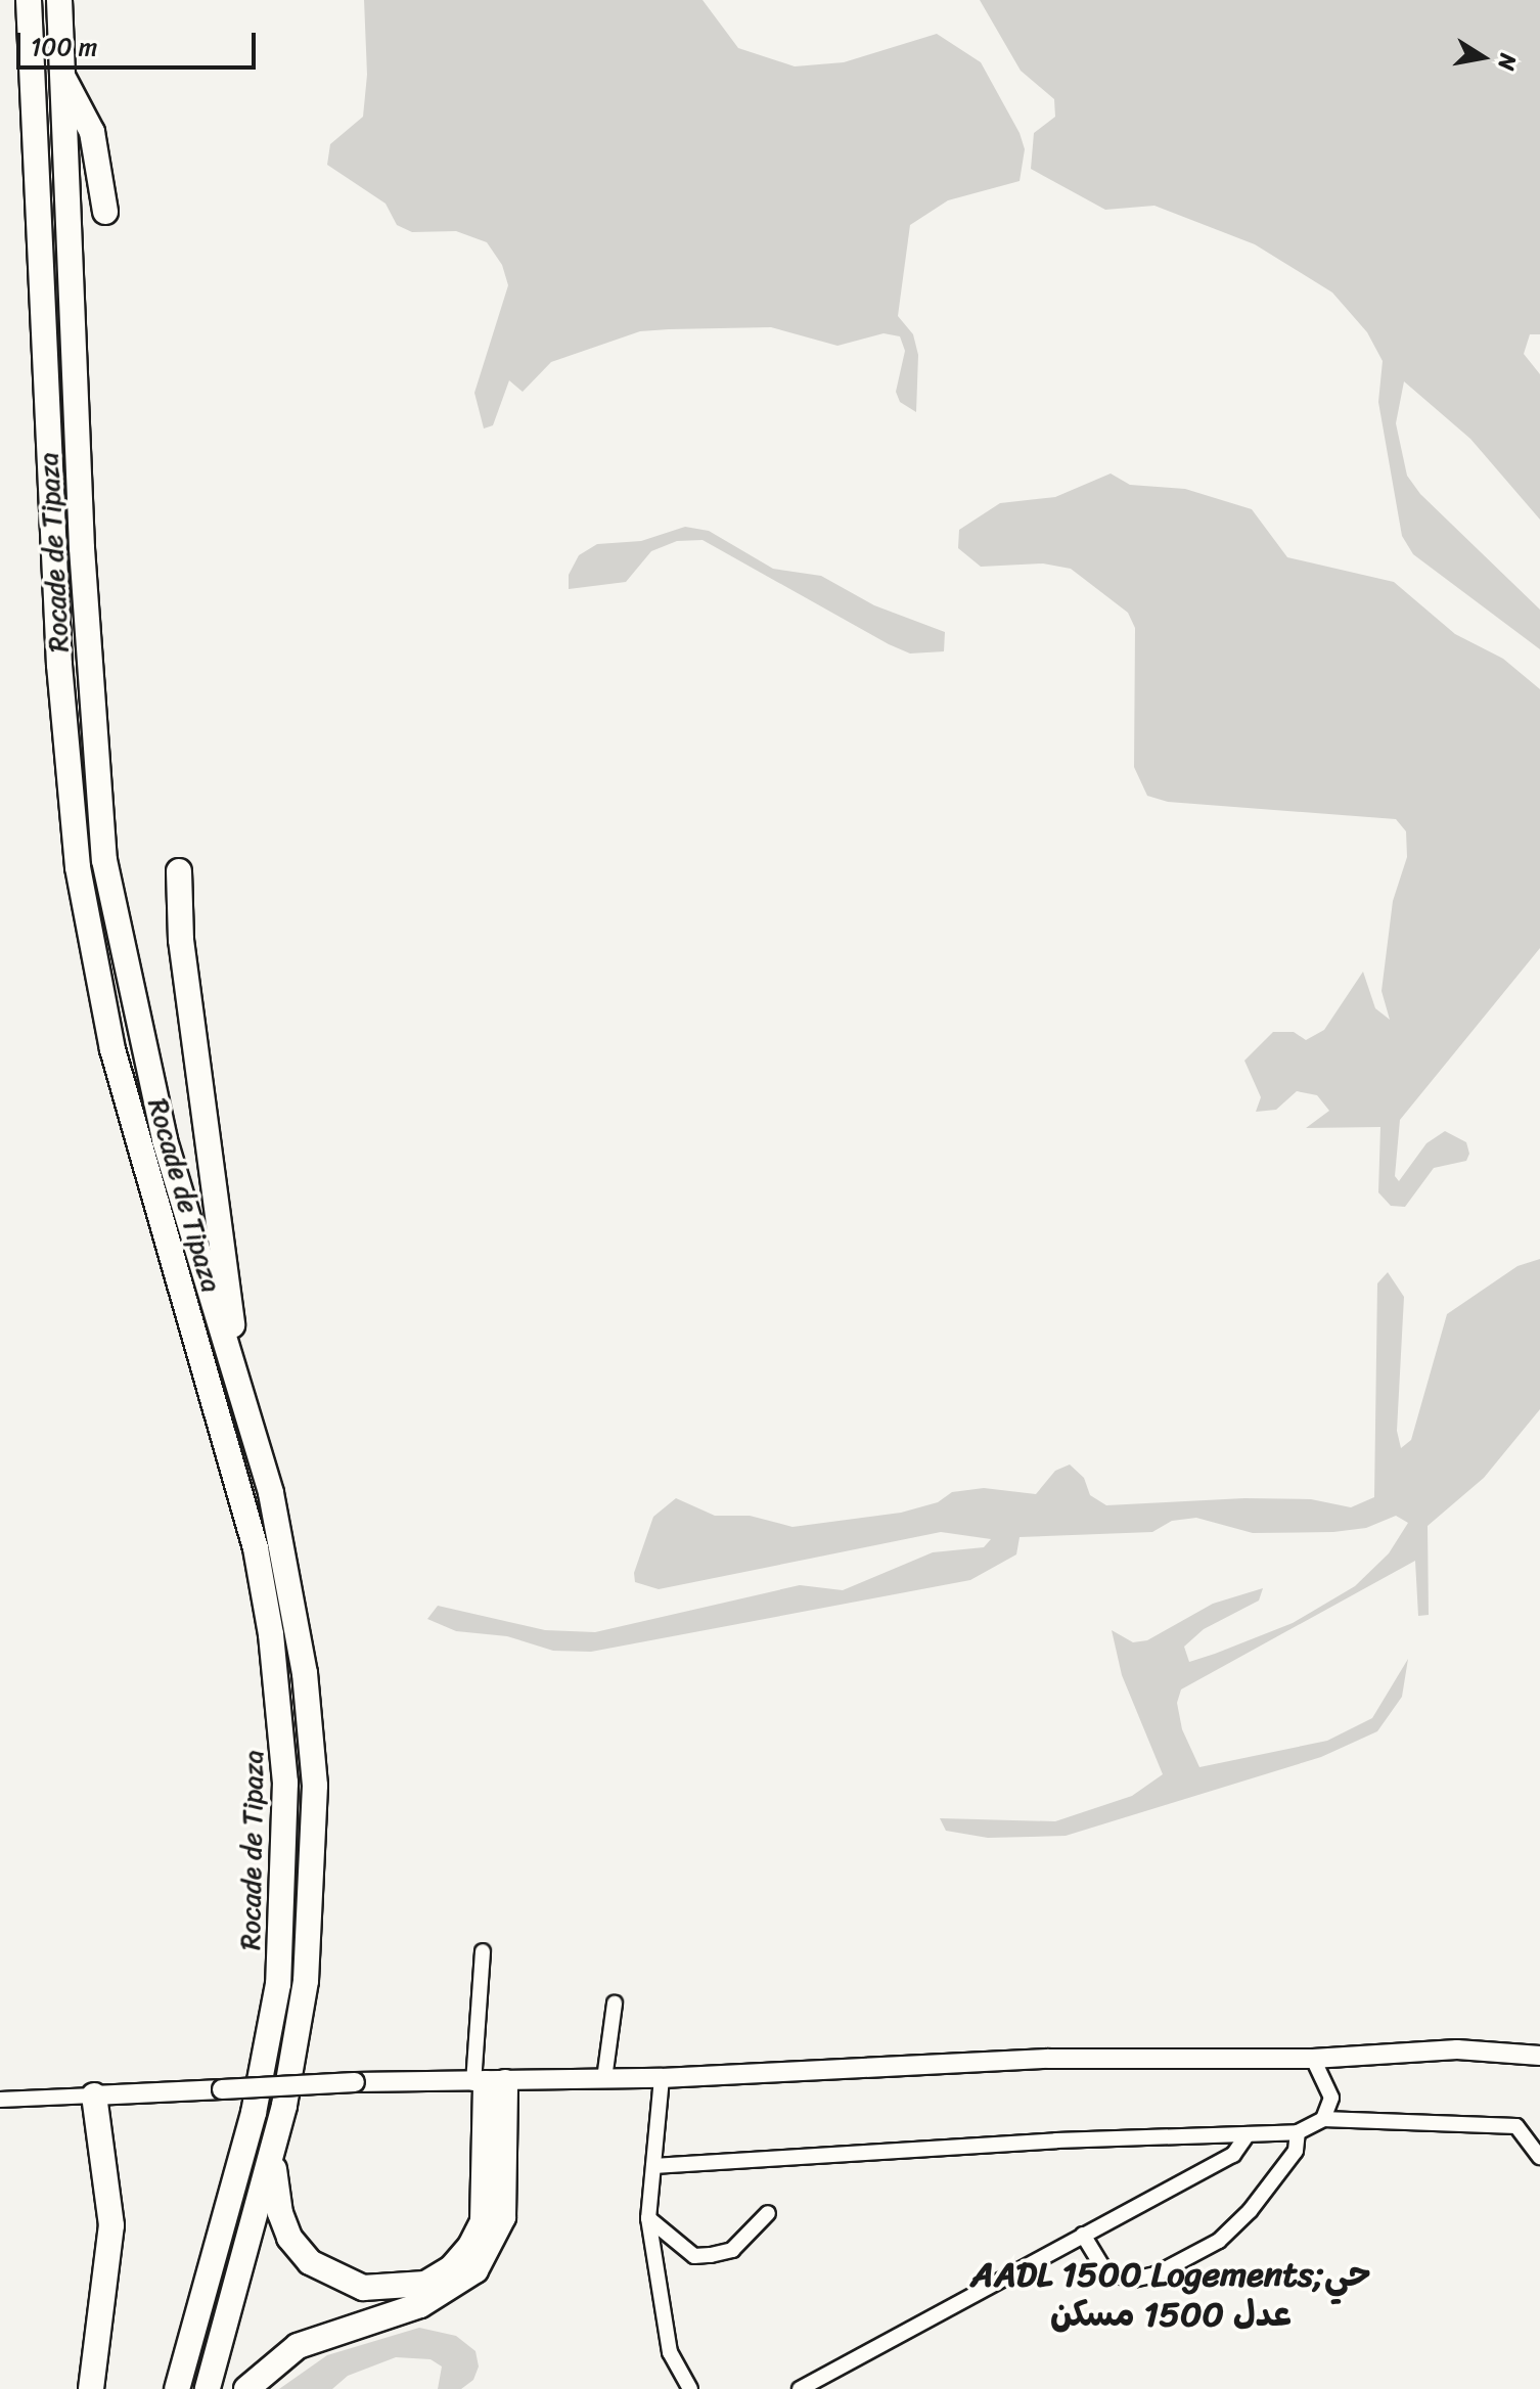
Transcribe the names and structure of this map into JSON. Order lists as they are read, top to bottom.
{
  "streets": {
    "highway": ["Rocade de Tipaza"]
  },
  "districts": ["AADL 1500 Logements;حي عدل 1500 مسكن"],
  "scale_bar": "100 m",
  "north": "right"
}
